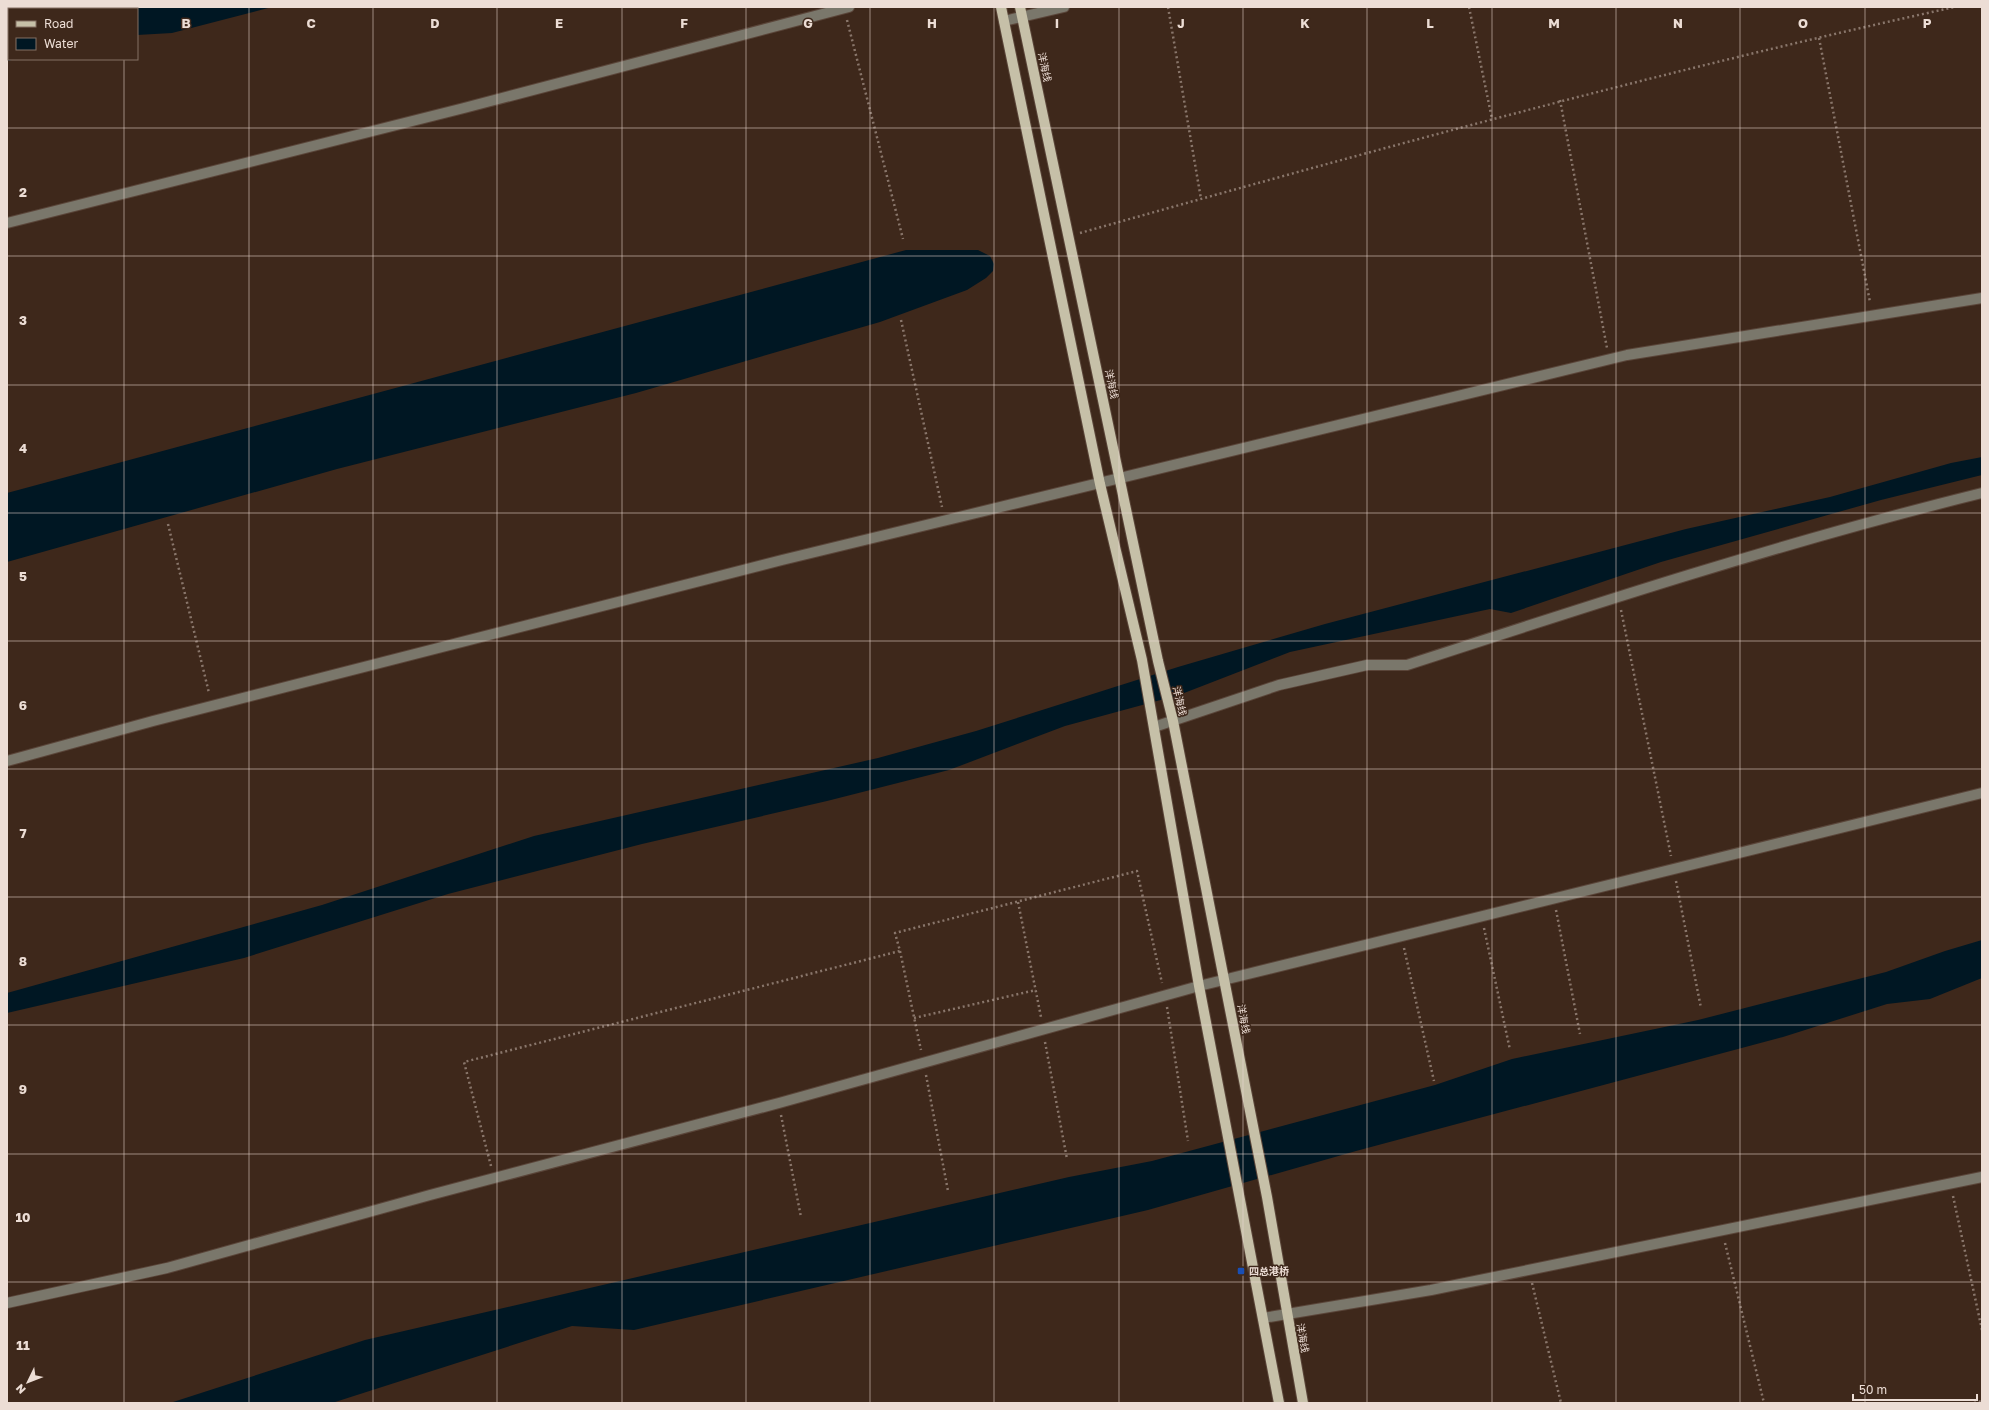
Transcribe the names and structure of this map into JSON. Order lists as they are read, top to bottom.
{
  "streets": {
    "main road": ["洋海线"]
  },
  "places": {
    "transit": ["四总港桥"]
  },
  "legend": ["Road", "Water"],
  "scale_bar": "50 m",
  "north": "bottom left",
  "grid": {
    "columns": [
      "B",
      "C",
      "D",
      "E",
      "F",
      "G",
      "H",
      "I",
      "J",
      "K",
      "L",
      "M",
      "N",
      "O",
      "P"
    ],
    "rows": [
      "2",
      "3",
      "4",
      "5",
      "6",
      "7",
      "8",
      "9",
      "10",
      "11"
    ]
  }
}
